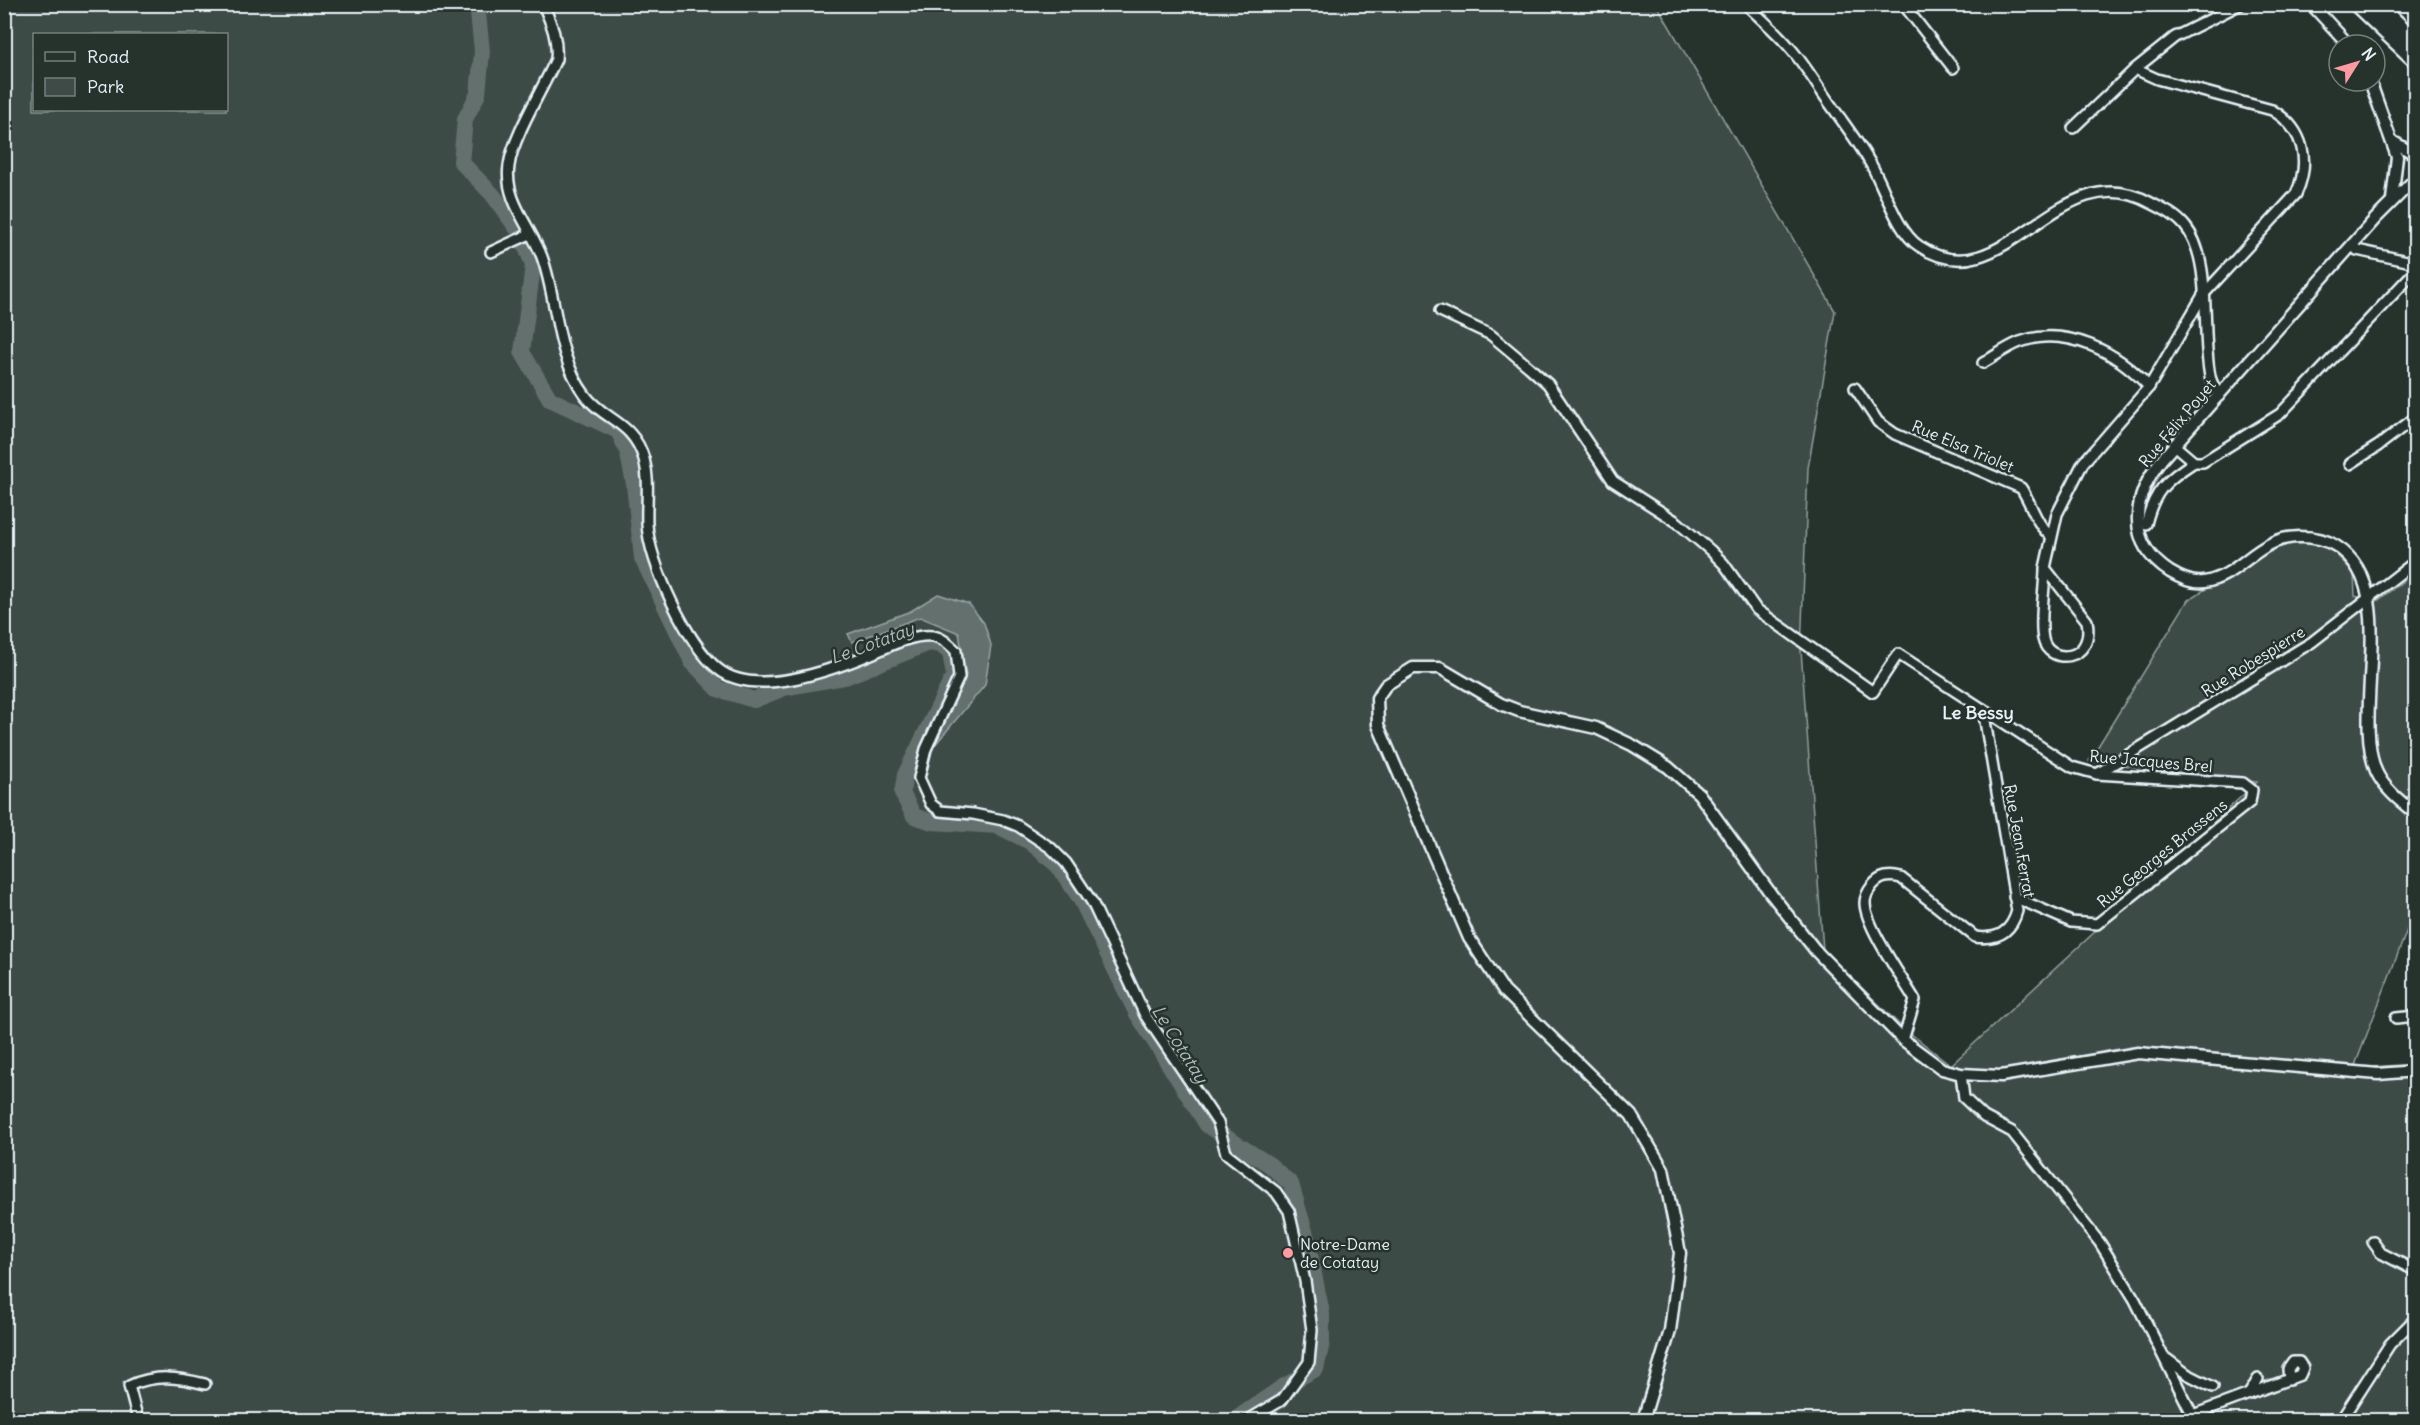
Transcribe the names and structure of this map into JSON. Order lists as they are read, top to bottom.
{
  "streets": {
    "street": [
      "Rue Félix Poyet",
      "Rue Elsa Triolet",
      "Rue Robespierre",
      "Rue Jacques Brel",
      "Rue Jean Ferrat",
      "Rue Georges Brassens"
    ]
  },
  "crossings": [
    ["Rue Félix Poyet", "Rue Robespierre"],
    ["Rue Robespierre", "Rue Jacques Brel"],
    ["Rue Jacques Brel", "Rue Jean Ferrat"],
    ["Rue Jacques Brel", "Rue Georges Brassens"],
    ["Rue Jean Ferrat", "Rue Georges Brassens"]
  ],
  "districts": ["Le Bessy"],
  "water": ["Le Cotatay"],
  "places": ["Notre-Dame de Cotatay"],
  "legend": ["Road", "Park"],
  "north": "top right"
}
